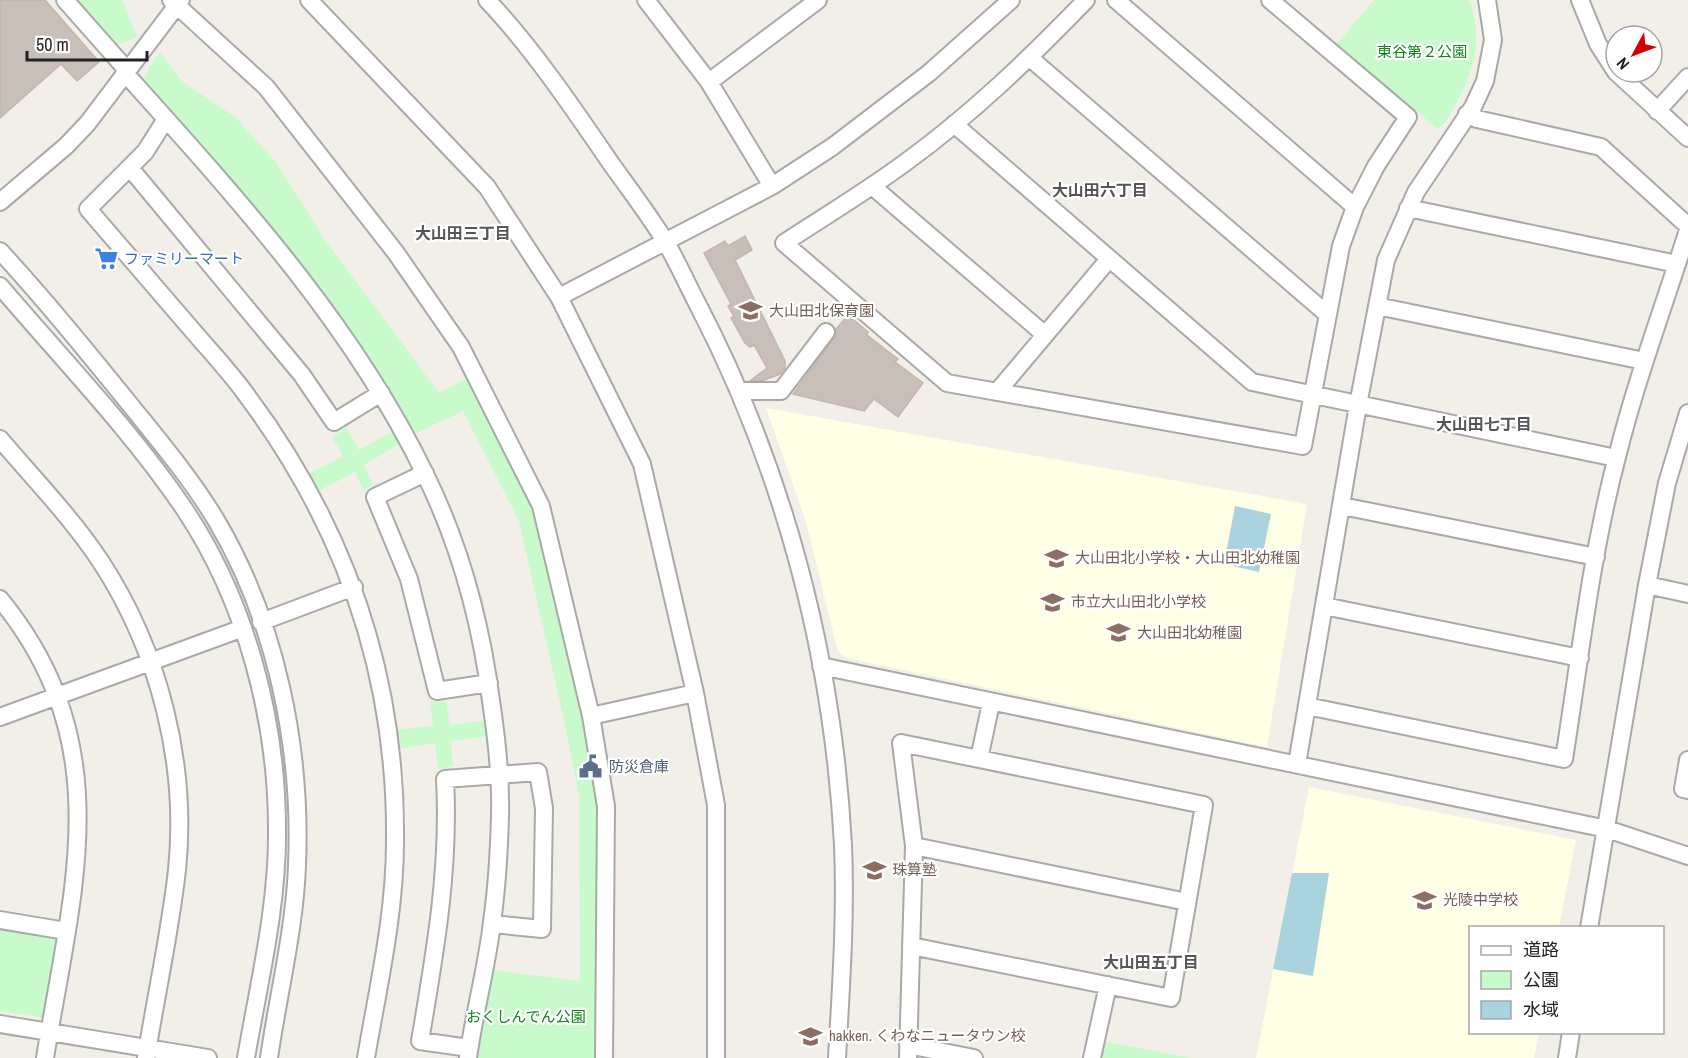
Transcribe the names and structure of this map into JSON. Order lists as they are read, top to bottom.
{
  "districts": [
    "大山田六丁目",
    "大山田三丁目",
    "大山田七丁目",
    "大山田五丁目"
  ],
  "parks": ["東谷第２公園", "おくしんでん公園"],
  "places": {
    "supermarket": ["ファミリーマート"],
    "school or university": [
      "大山田北保育園",
      "大山田北小学校・大山田北幼稚園",
      "市立大山田北小学校",
      "大山田北幼稚園",
      "珠算塾",
      "光陵中学校",
      "hakken. くわなニュータウン校"
    ],
    "public building": ["防災倉庫"]
  },
  "legend": ["道路", "公園", "水域"],
  "scale_bar": "50 m",
  "north": "bottom left"
}
